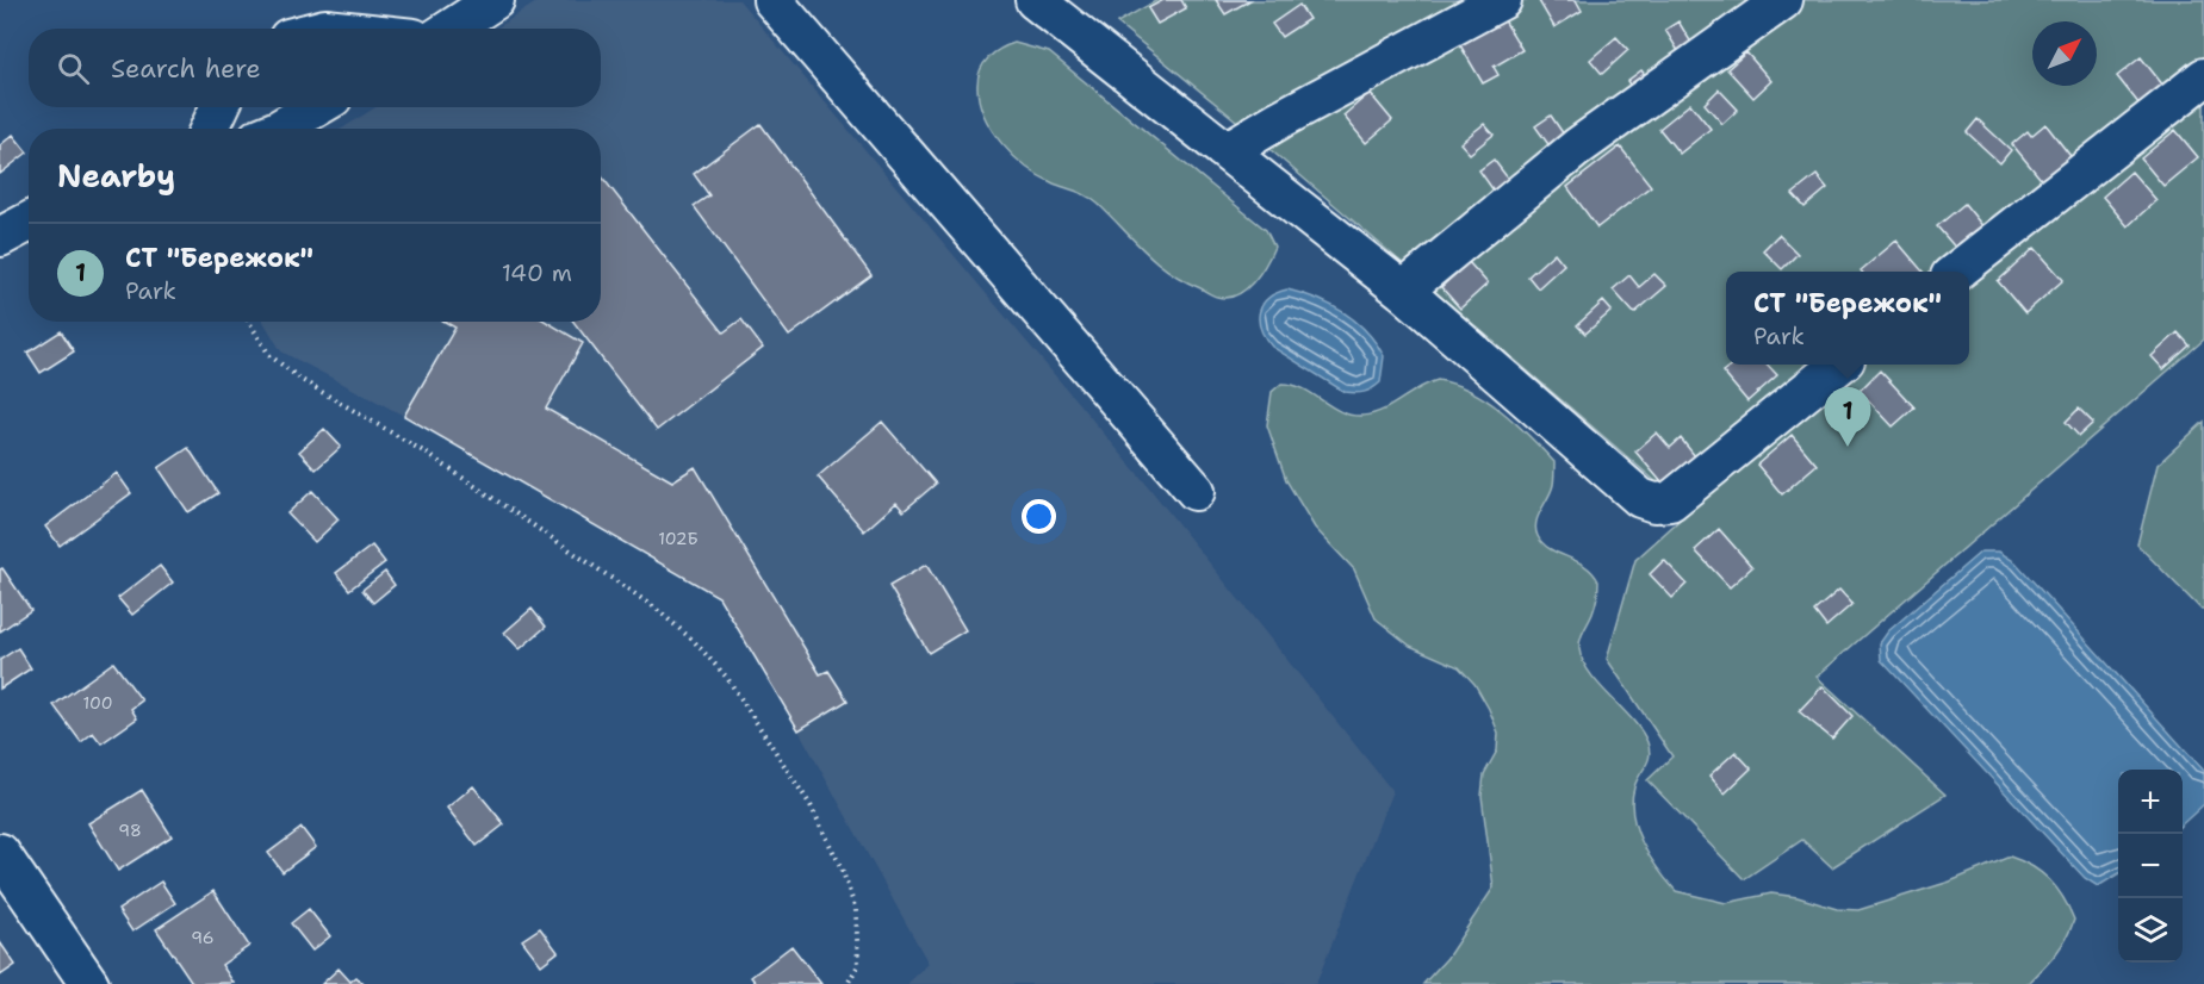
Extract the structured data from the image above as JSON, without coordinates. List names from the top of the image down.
{
  "house_numbers": [
    "102Б",
    "100",
    "98",
    "96"
  ],
  "north": "top right",
  "page": {
    "search": "Search here",
    "heading": "Nearby",
    "list": [
      {
        "mark": "1",
        "name": "СТ \"Бережок\"",
        "note": "Park",
        "value": "140 m"
      }
    ],
    "popup": ["СТ \"Бережок\"", "Park"],
    "pins": "1",
    "map_buttons": ["+", "−"]
  }
}
